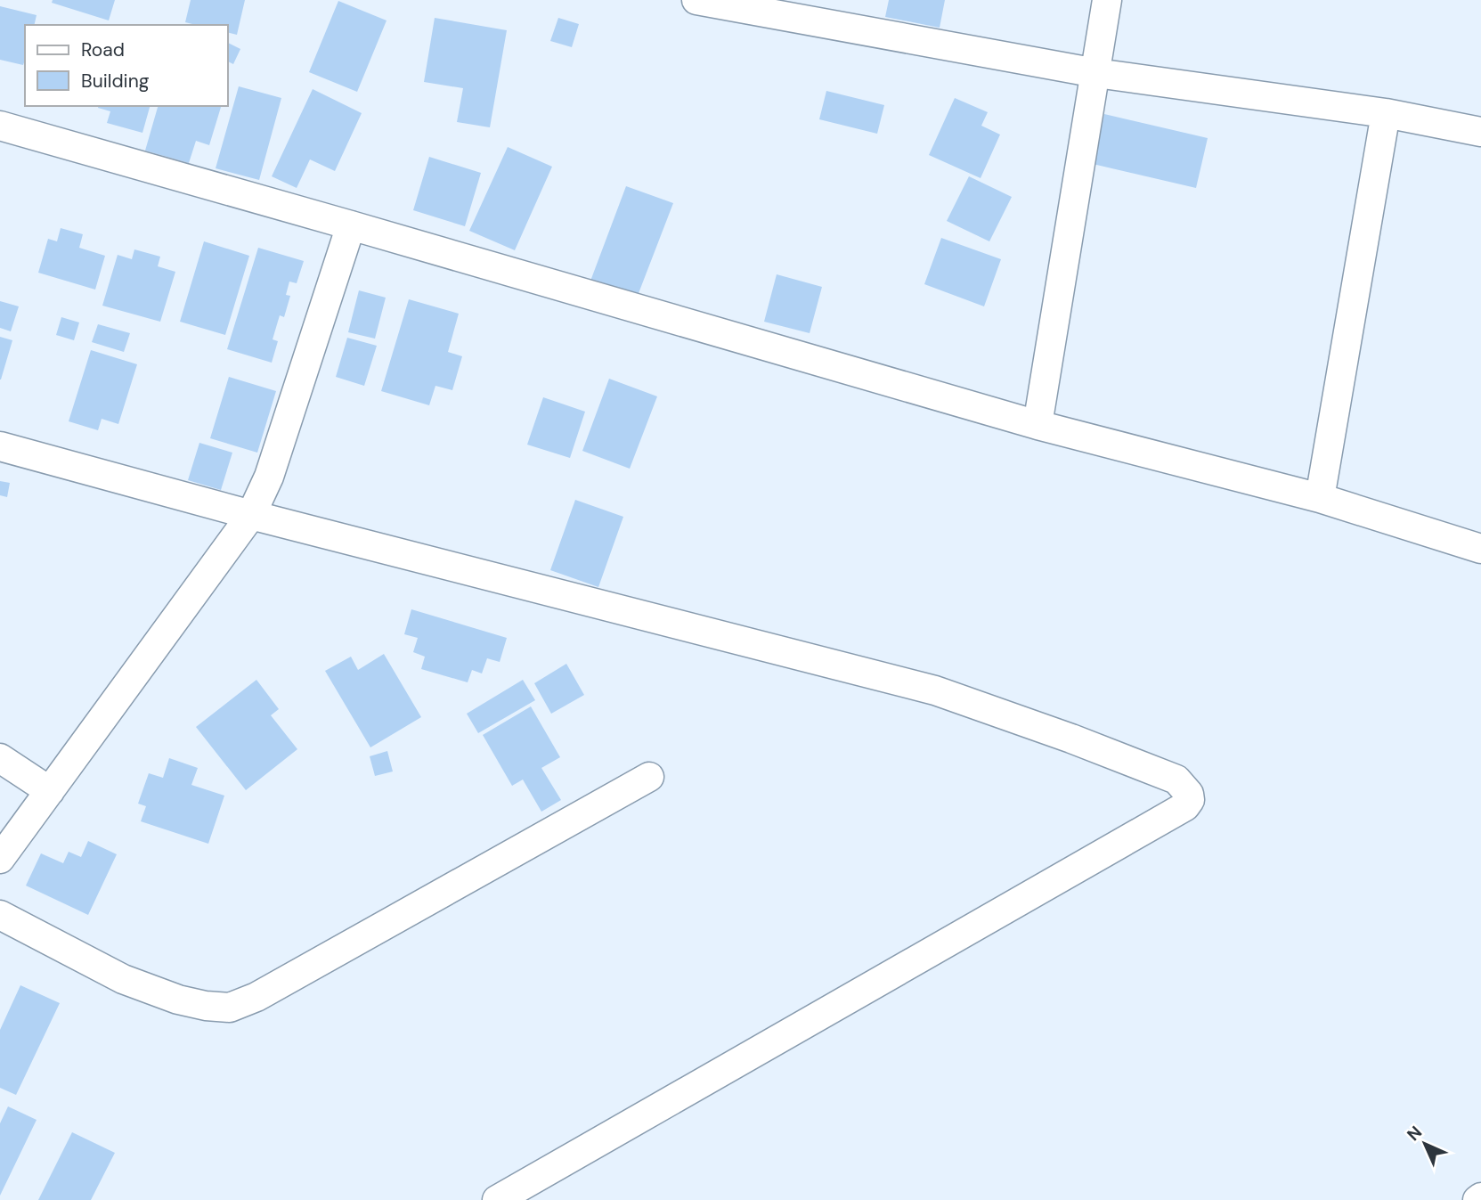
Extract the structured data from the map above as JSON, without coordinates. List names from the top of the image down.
{
  "legend": ["Road", "Building"],
  "north": "top left"
}
